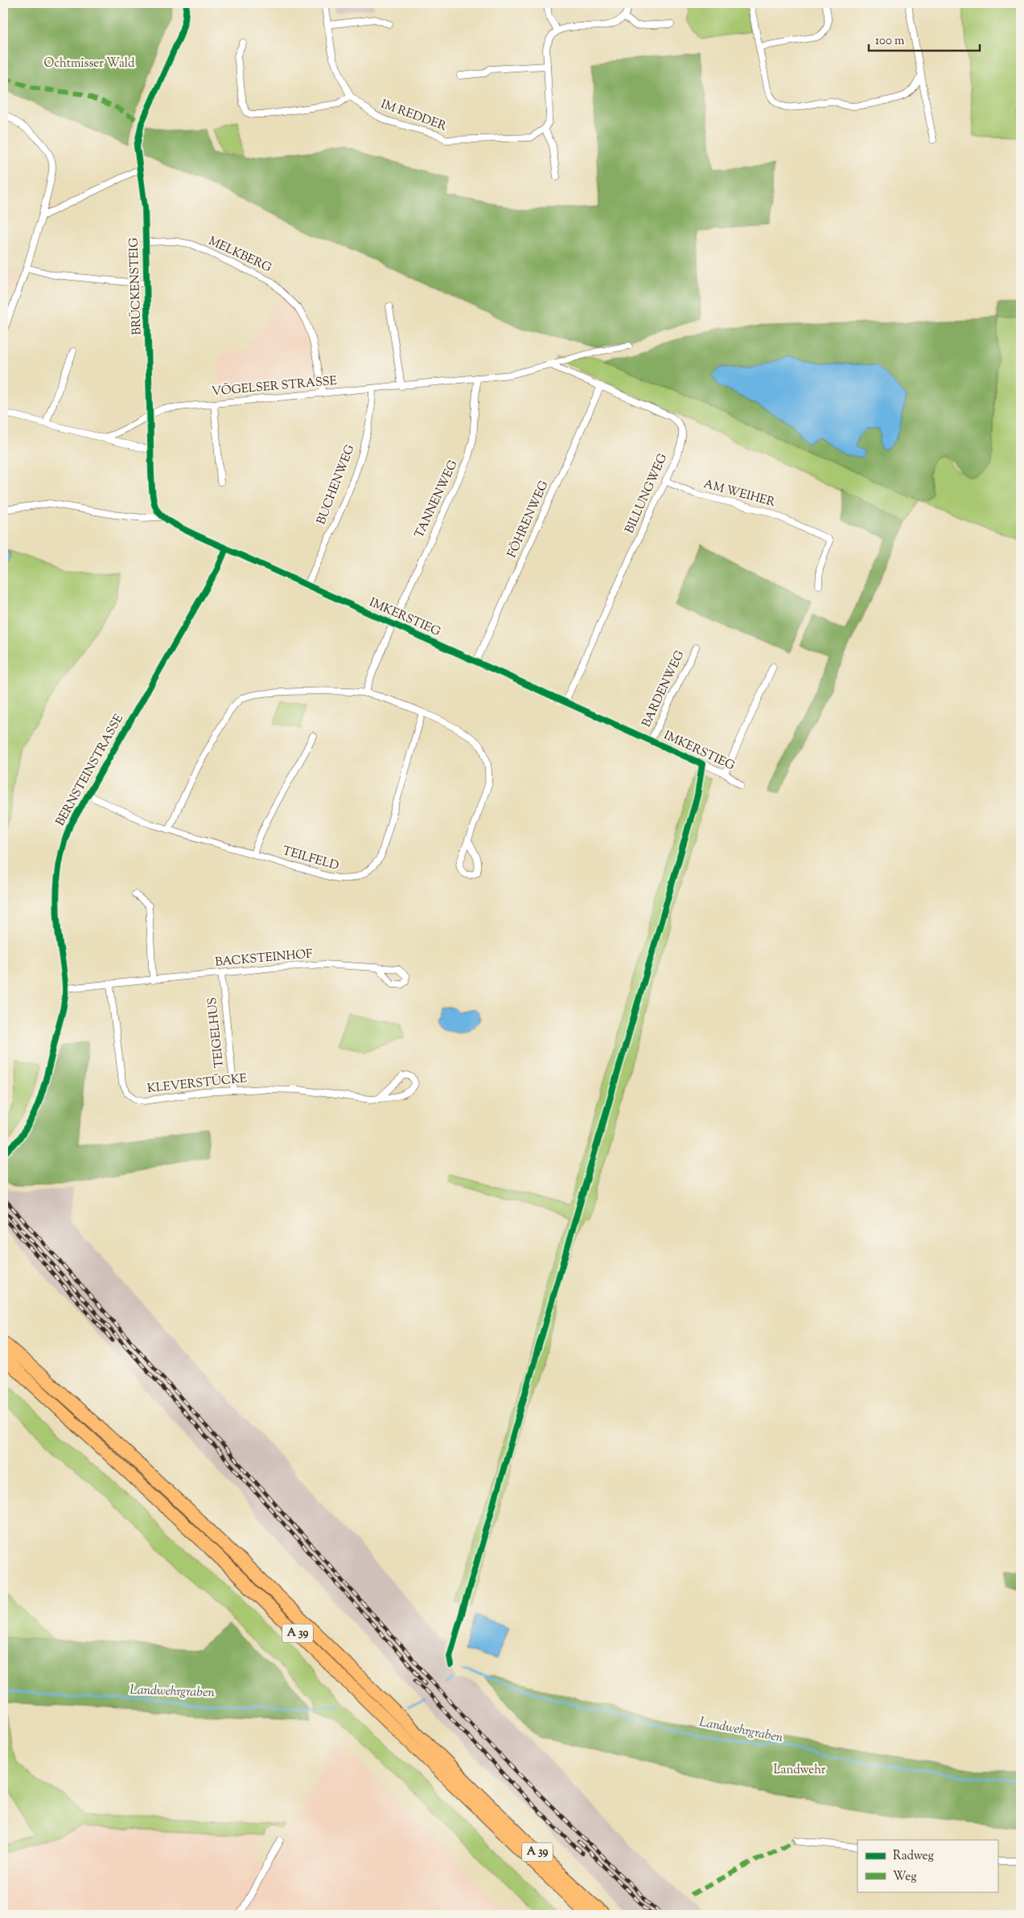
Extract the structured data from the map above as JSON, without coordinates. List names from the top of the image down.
{
  "streets": {
    "highway": ["A 39"],
    "street": [
      "IM REDDER",
      "MELKBERG",
      "BRÜCKENSTEIG",
      "VÖGELSER STRASSE",
      "BUCHENWEG",
      "BILLUNGWEG",
      "AM WEIHER",
      "TANNENWEG",
      "FÖHRENWEG",
      "IMKERSTIEG",
      "BARDENWEG",
      "BERNSTEINSTRASSE",
      "TEILFELD",
      "BACKSTEINHOF",
      "TEIGELHUS",
      "KLEVERSTÜCKE"
    ]
  },
  "crossings": [
    ["MELKBERG", "BRÜCKENSTEIG"],
    ["MELKBERG", "VÖGELSER STRASSE"],
    ["BRÜCKENSTEIG", "VÖGELSER STRASSE"],
    ["VÖGELSER STRASSE", "BUCHENWEG"],
    ["VÖGELSER STRASSE", "BILLUNGWEG"],
    ["VÖGELSER STRASSE", "TANNENWEG"],
    ["BUCHENWEG", "IMKERSTIEG"],
    ["BILLUNGWEG", "AM WEIHER"],
    ["BILLUNGWEG", "FÖHRENWEG"],
    ["BILLUNGWEG", "IMKERSTIEG"],
    ["TANNENWEG", "IMKERSTIEG"],
    ["FÖHRENWEG", "IMKERSTIEG"],
    ["IMKERSTIEG", "BARDENWEG"],
    ["IMKERSTIEG", "BERNSTEINSTRASSE"],
    ["BERNSTEINSTRASSE", "TEILFELD"],
    ["BERNSTEINSTRASSE", "BACKSTEINHOF"],
    ["BACKSTEINHOF", "TEIGELHUS"],
    ["BACKSTEINHOF", "KLEVERSTÜCKE"],
    ["TEIGELHUS", "KLEVERSTÜCKE"]
  ],
  "water": ["Landwehrgraben"],
  "parks": ["Ochtmisser Wald", "Landwehr"],
  "legend": ["Radweg", "Weg"],
  "scale_bar": "100 m"
}
